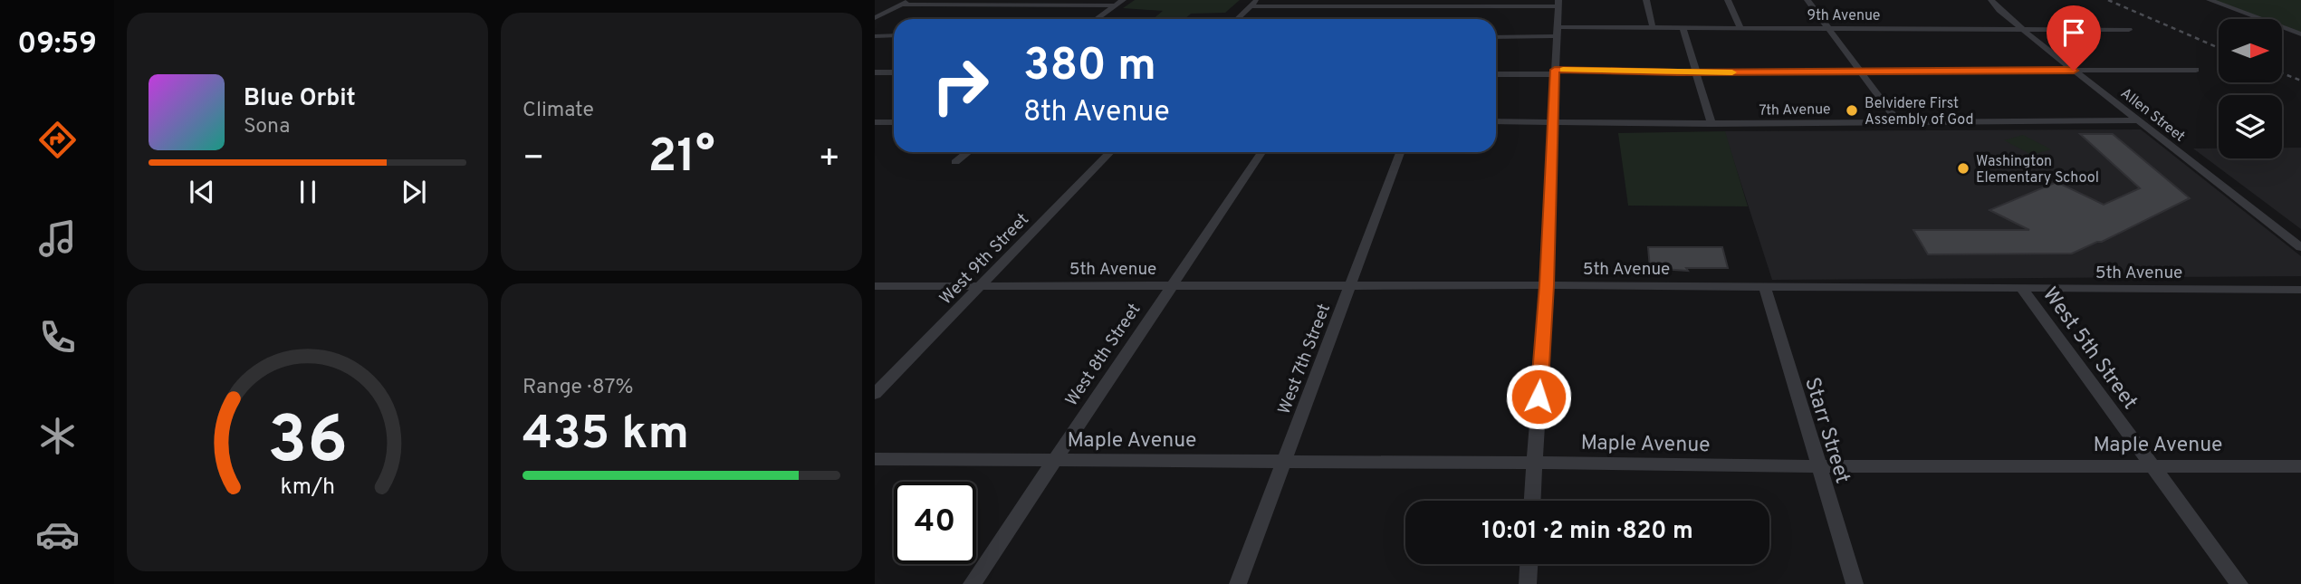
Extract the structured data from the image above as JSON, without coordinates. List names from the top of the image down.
{
  "streets": {
    "street": [
      "9th Avenue",
      "7th Avenue",
      "Allen Street",
      "West 9th Street",
      "5th Avenue",
      "West 5th Street",
      "West 8th Street",
      "West 7th Street",
      "Starr Street",
      "Maple Avenue"
    ]
  },
  "crossings": [
    ["9th Avenue", "Allen Street"],
    ["7th Avenue", "Allen Street"],
    ["West 9th Street", "5th Avenue"],
    ["5th Avenue", "West 5th Street"],
    ["5th Avenue", "West 8th Street"],
    ["5th Avenue", "West 7th Street"],
    ["5th Avenue", "Starr Street"],
    ["West 5th Street", "Maple Avenue"],
    ["West 8th Street", "Maple Avenue"],
    ["West 7th Street", "Maple Avenue"],
    ["Starr Street", "Maple Avenue"]
  ],
  "places": ["Belvidere First Assembly of God", "Washington Elementary School"],
  "north": "right",
  "page": {
    "tabs": "09:59",
    "tile": [
      "Climate",
      ["Range · 87%", "435 km"]
    ],
    "turn": ["380 m", "8th Avenue"],
    "song": ["Blue Orbit", "Sona"],
    "heat": ["−", "21°", "+"],
    "limit": "40",
    "trip": "10:01 · 2 min · 820 m",
    "gauge": ["36", "km/h"]
  }
}
